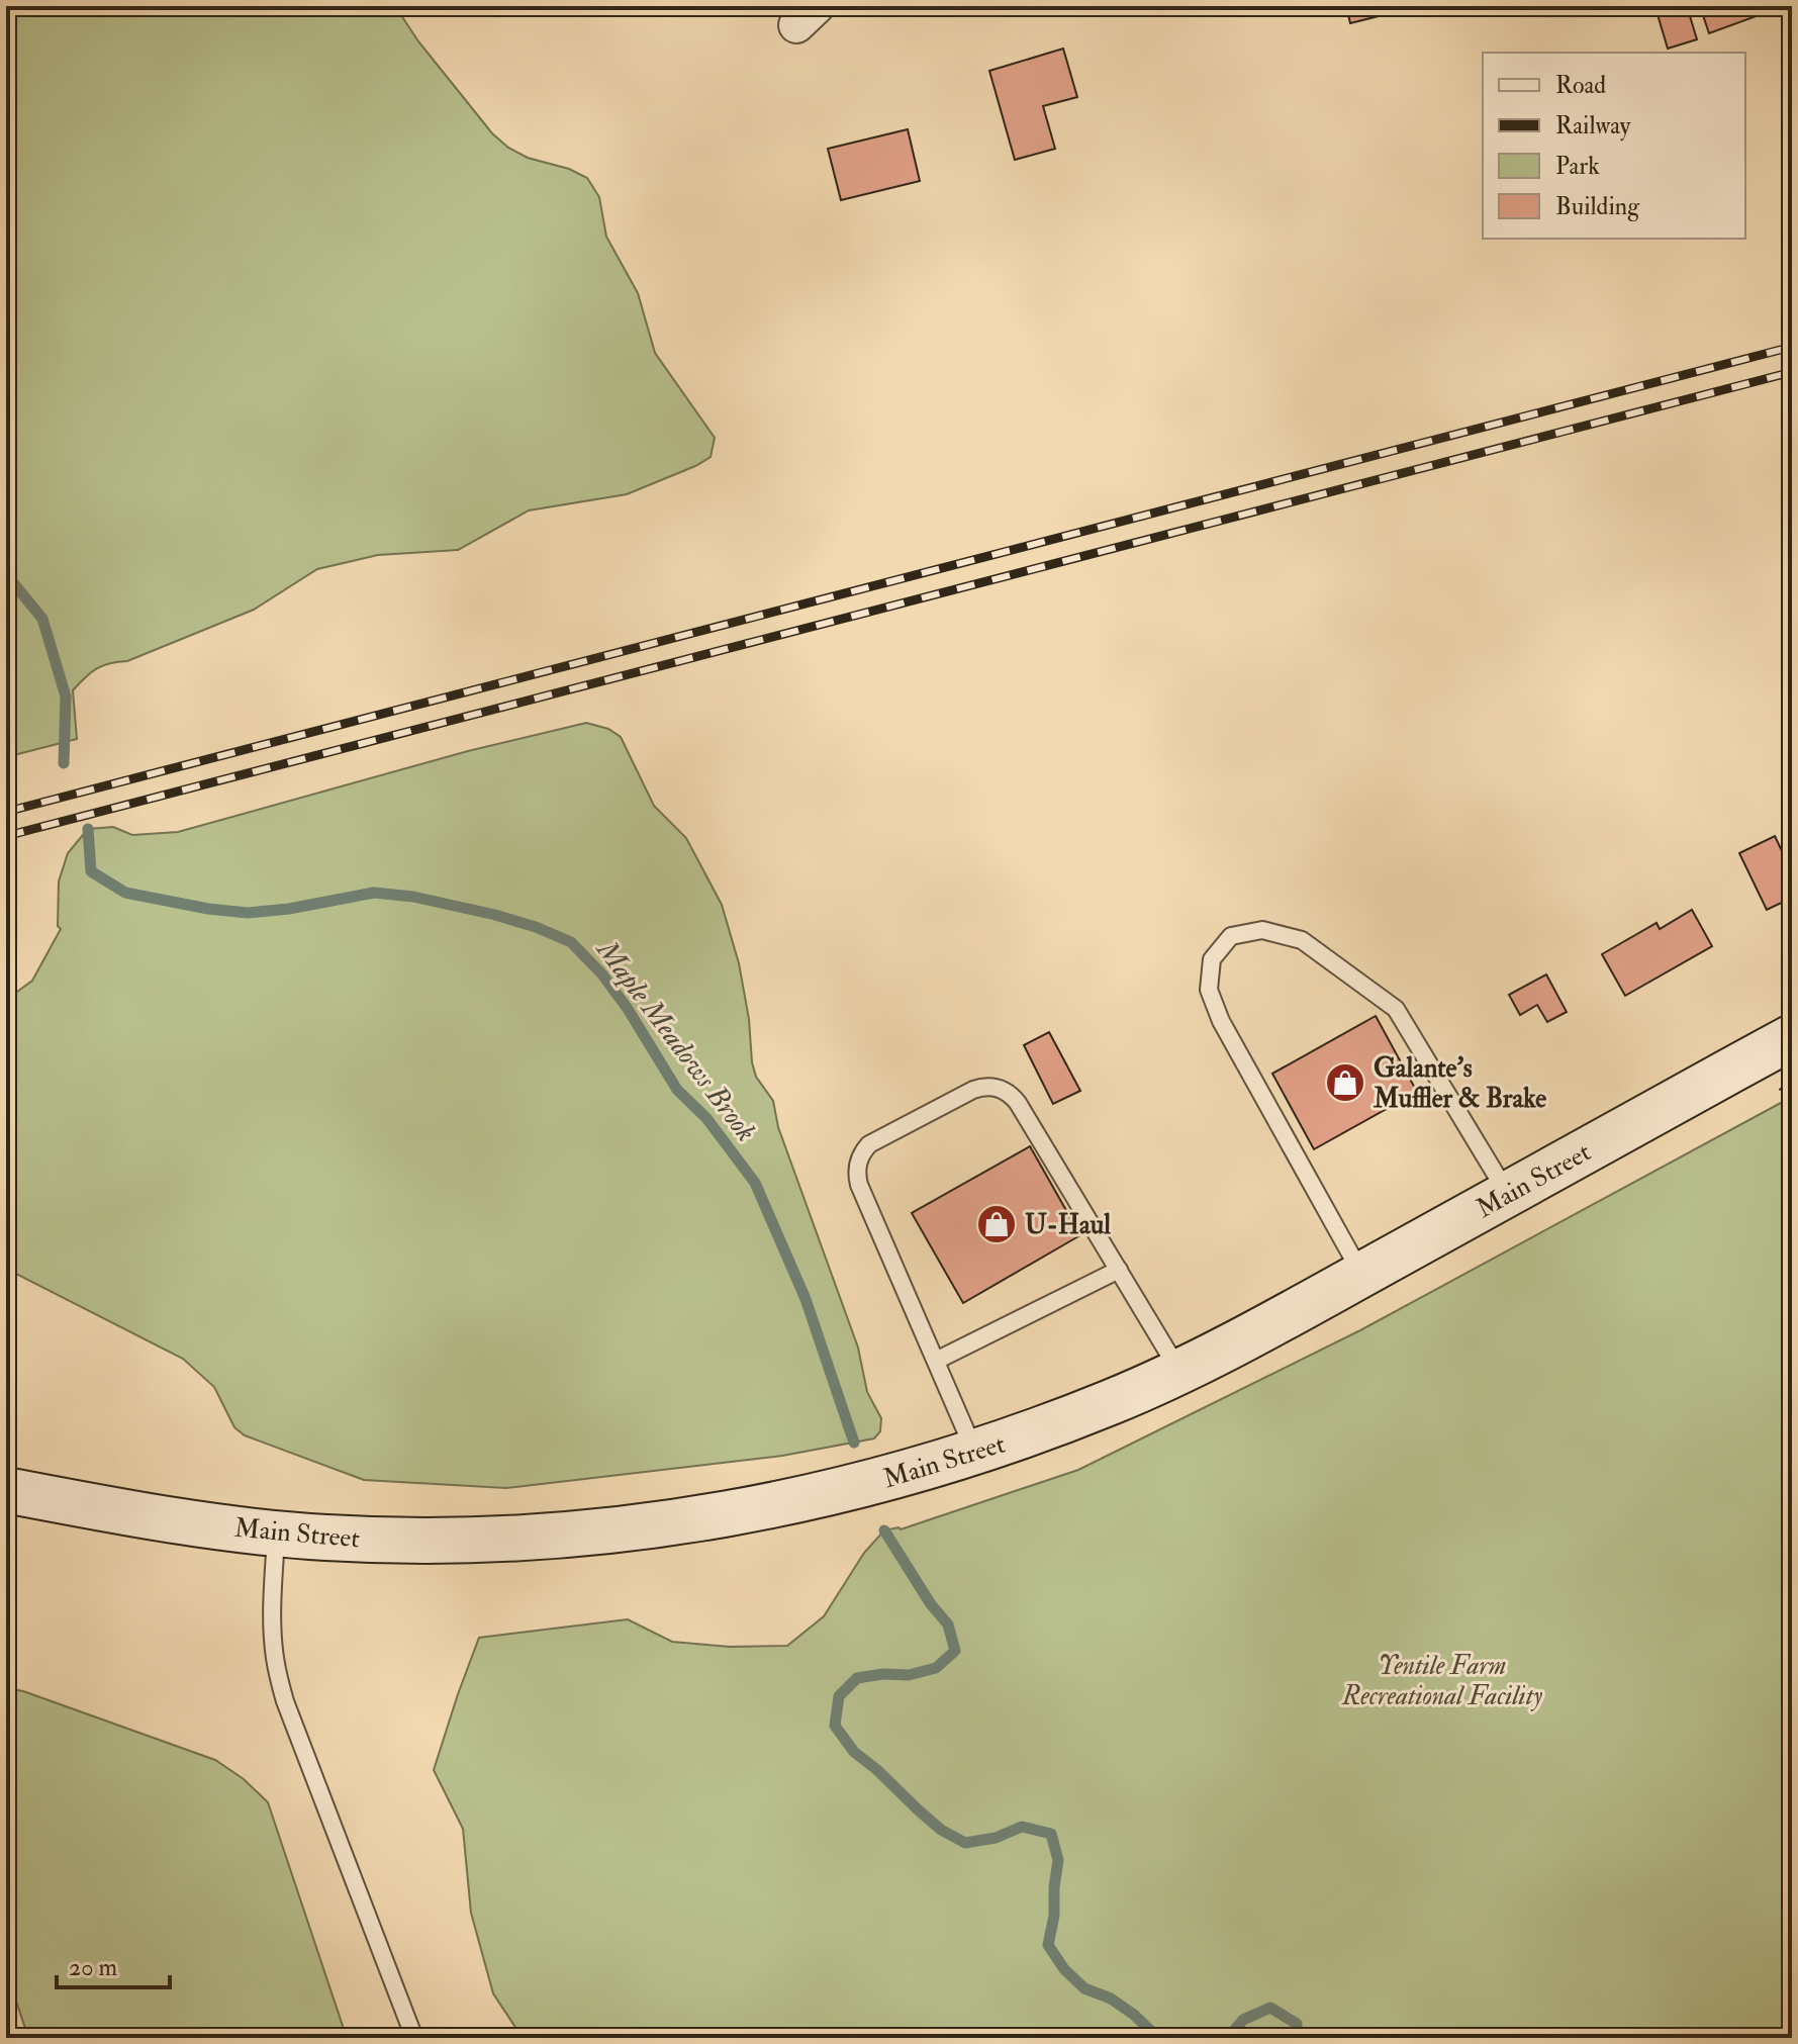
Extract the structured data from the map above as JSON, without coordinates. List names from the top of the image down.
{
  "streets": {
    "main road": ["Main Street"]
  },
  "water": ["Maple Meadows Brook"],
  "parks": ["Yentile Farm Recreational Facility"],
  "places": {
    "shop": ["Galante's Muffler & Brake", "U-Haul"]
  },
  "legend": [
    "Road",
    "Railway",
    "Park",
    "Building"
  ],
  "scale_bar": "20 m"
}
